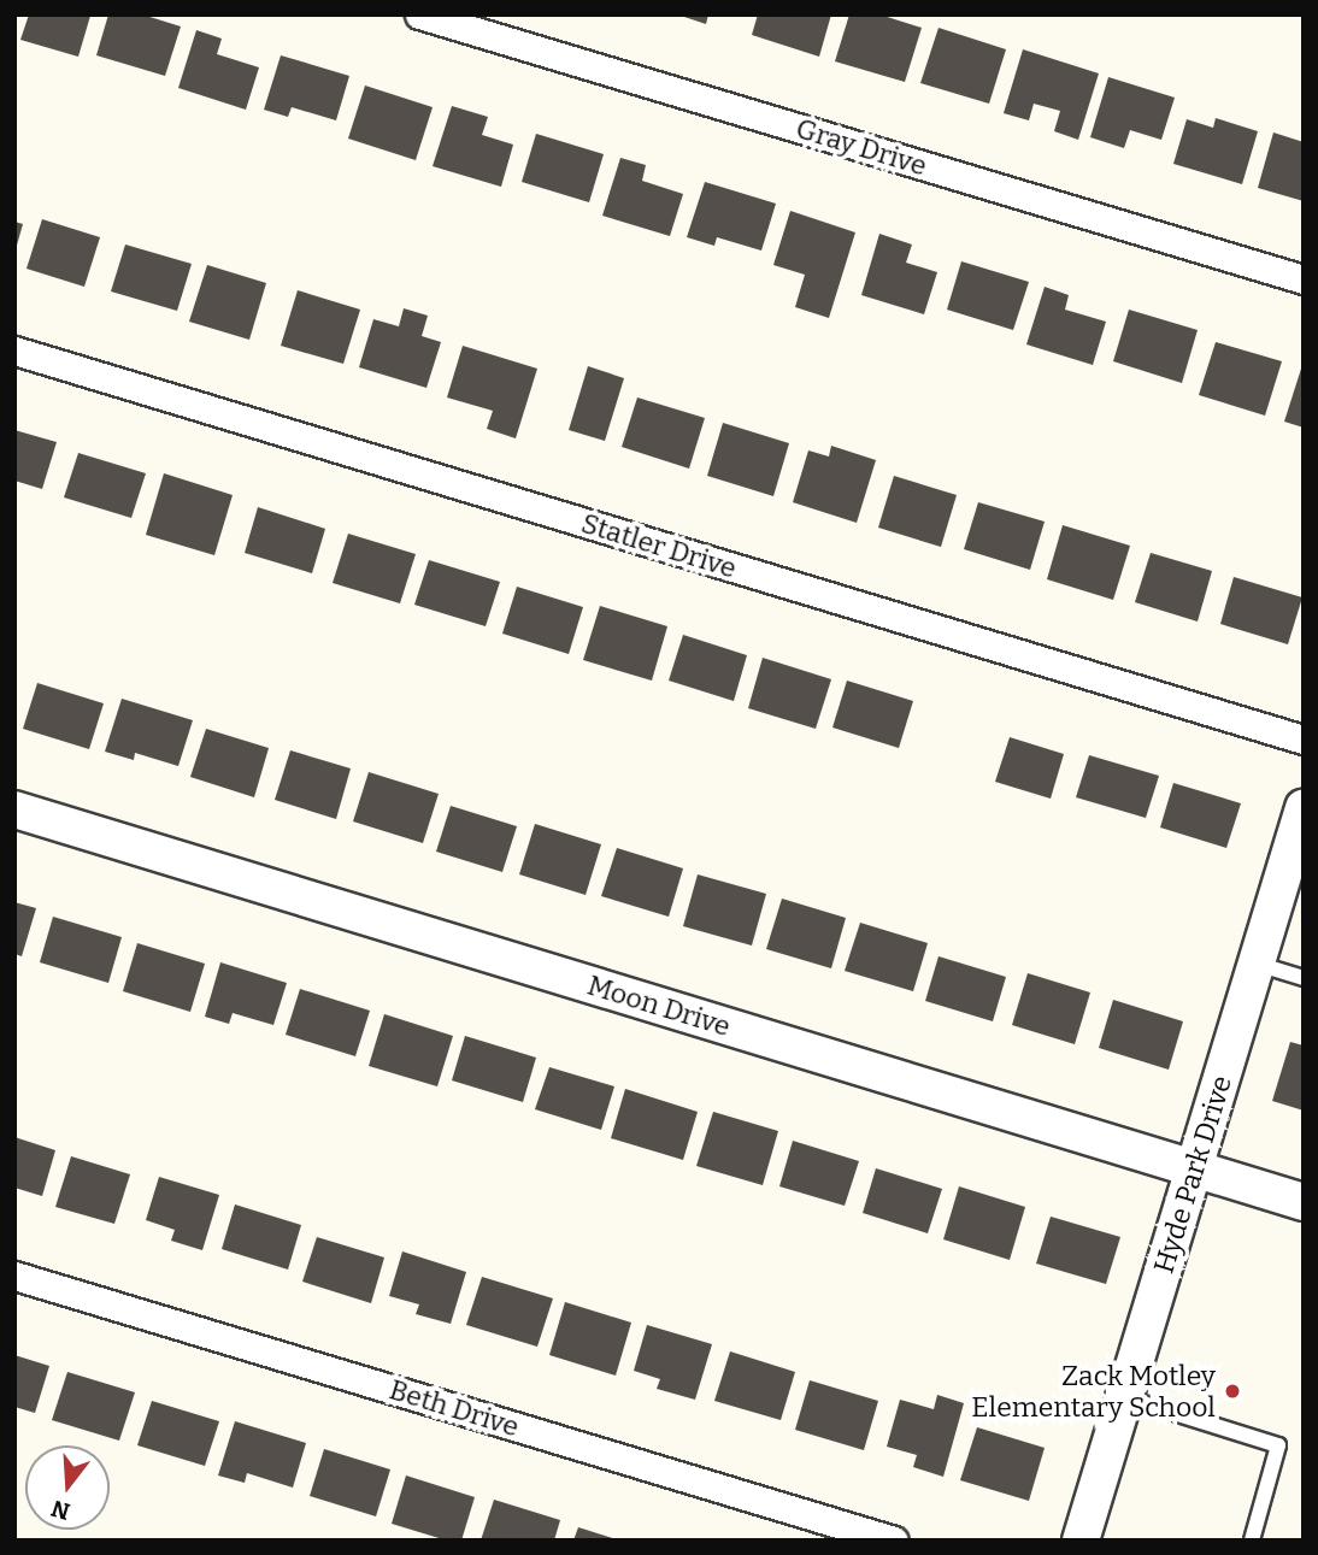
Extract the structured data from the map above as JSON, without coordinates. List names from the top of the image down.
{
  "streets": {
    "street": [
      "Gray Drive",
      "Statler Drive",
      "Moon Drive",
      "Hyde Park Drive",
      "Beth Drive"
    ]
  },
  "crossings": [
    ["Moon Drive", "Hyde Park Drive"]
  ],
  "places": ["Zack Motley Elementary School"],
  "north": "bottom"
}
